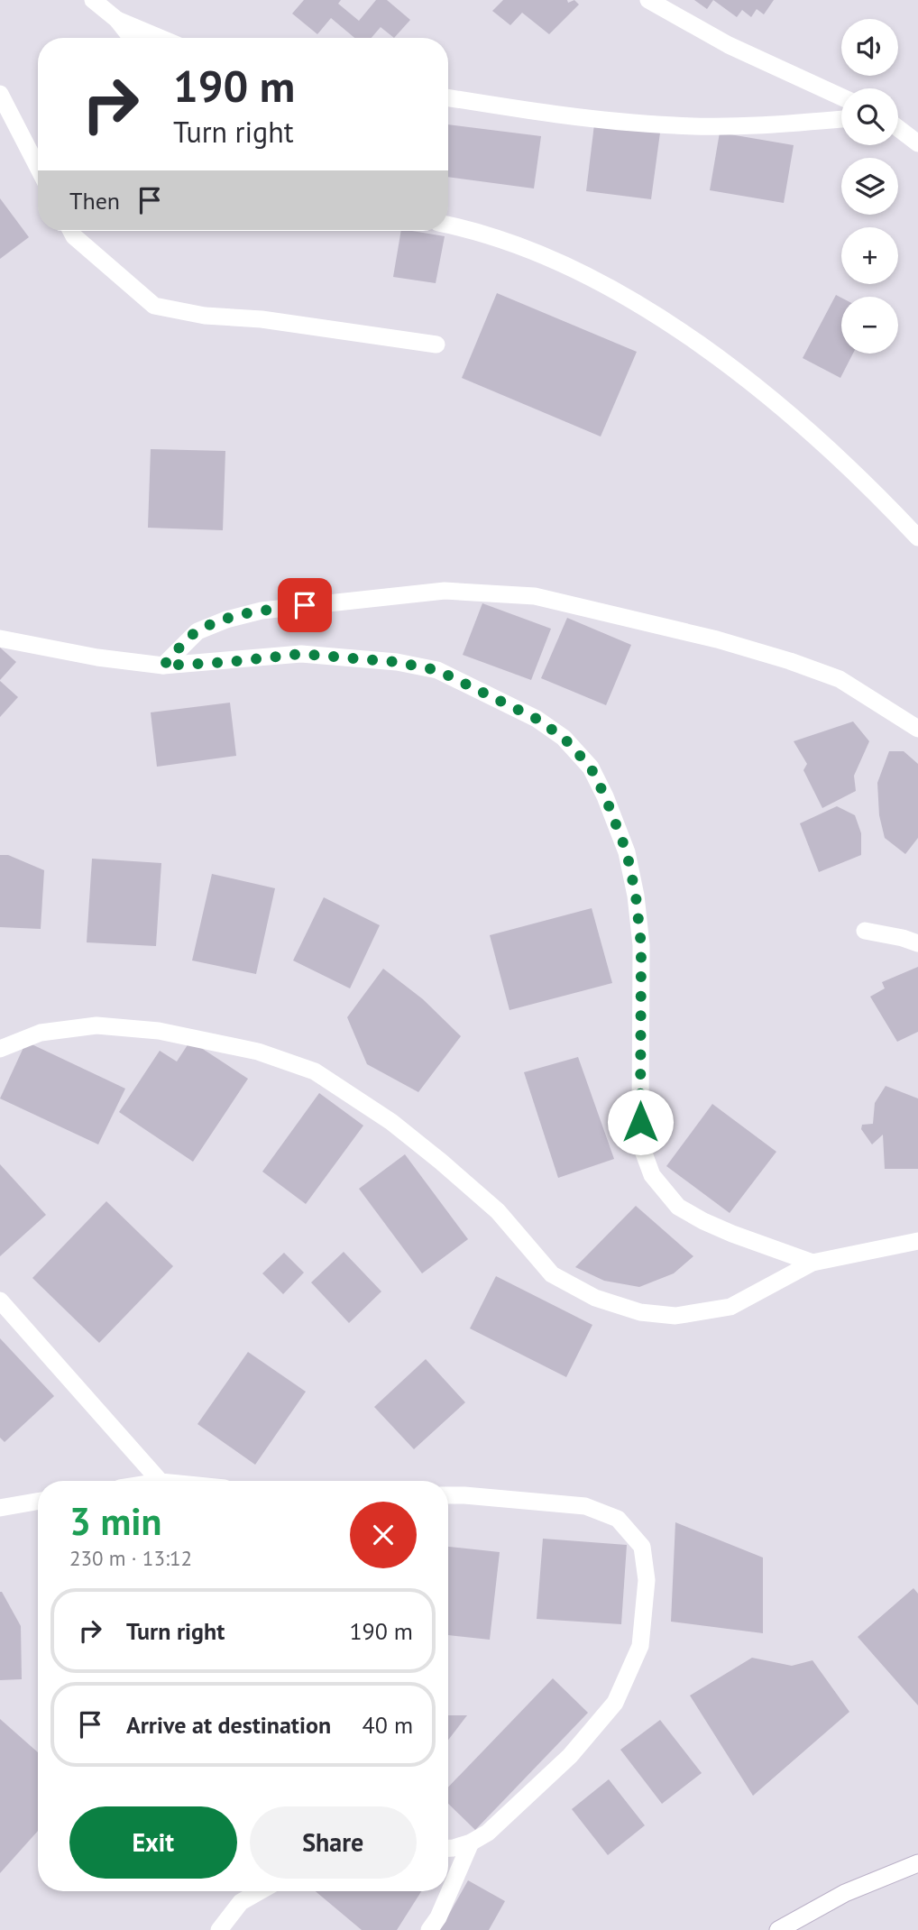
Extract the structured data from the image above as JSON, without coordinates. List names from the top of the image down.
{
  "page": {
    "map_buttons": ["+", "−"],
    "turn": ["190 m", "Turn right"],
    "then": "Then",
    "heading": ["3 min", "230 m · 13:12"],
    "list": [
      {
        "name": "Turn right",
        "value": "190 m"
      },
      {
        "name": "Arrive at destination",
        "value": "40 m"
      }
    ],
    "buttons": ["Exit", "Share"]
  }
}
